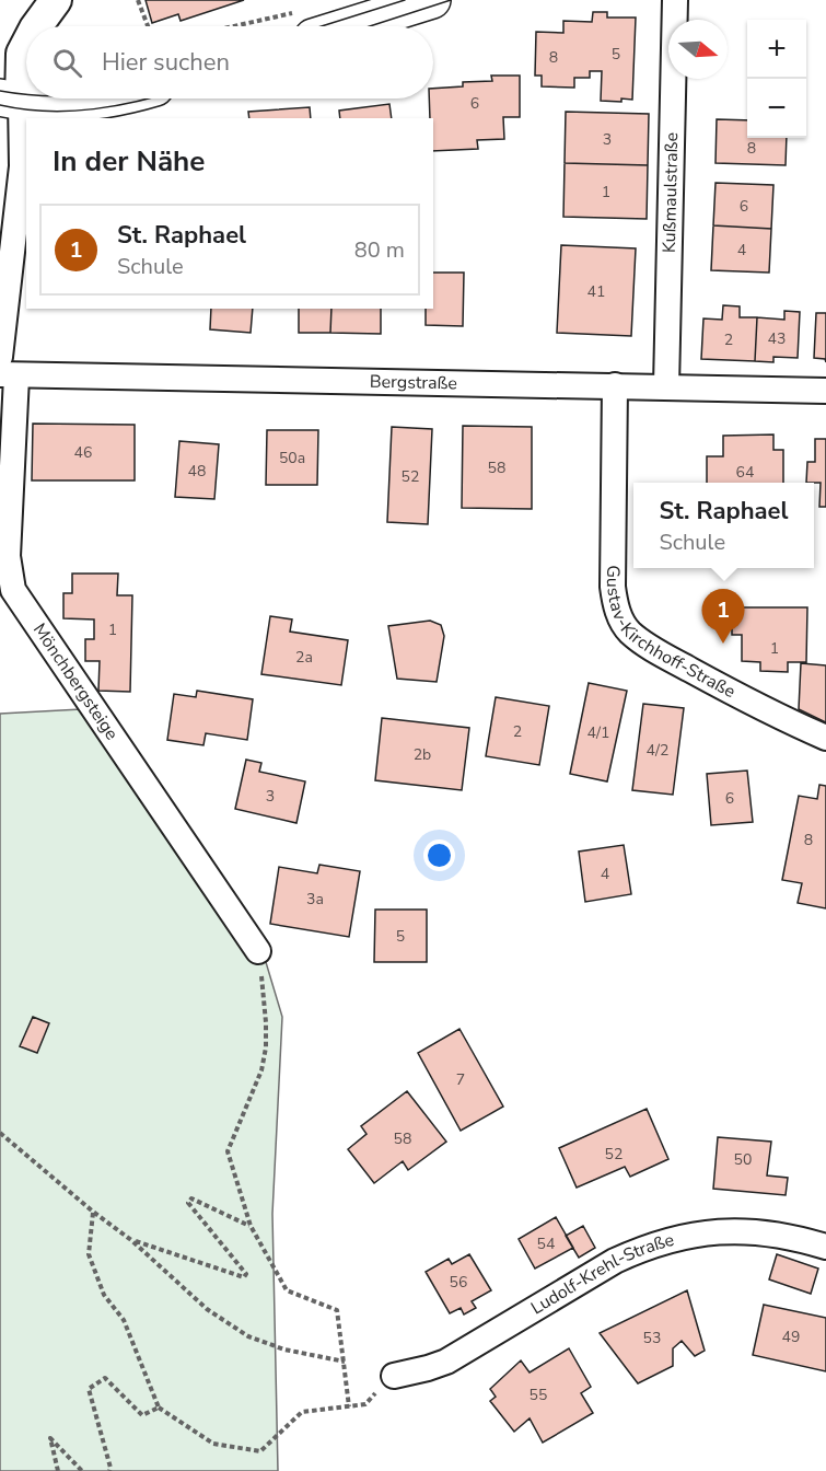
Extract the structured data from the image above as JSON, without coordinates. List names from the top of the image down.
{
  "streets": {
    "street": [
      "Kußmaulstraße",
      "Bergstraße",
      "Gustav-Kirchhoff-Straße",
      "Mönchbergsteige",
      "Ludolf-Krehl-Straße"
    ]
  },
  "crossings": [
    ["Kußmaulstraße", "Bergstraße"],
    ["Bergstraße", "Gustav-Kirchhoff-Straße"],
    ["Bergstraße", "Mönchbergsteige"]
  ],
  "house_numbers": [
    "5",
    "8",
    "6",
    "3",
    "8",
    "1",
    "6",
    "4",
    "41",
    "43",
    "2",
    "46",
    "50a",
    "58",
    "48",
    "64",
    "52",
    "1",
    "1",
    "2a",
    "2",
    "4/1",
    "4/2",
    "2b",
    "3",
    "6",
    "8",
    "4",
    "3a",
    "5",
    "7",
    "58",
    "52",
    "50",
    "54",
    "56",
    "49",
    "53",
    "55"
  ],
  "north": "right",
  "page": {
    "map_buttons": ["+", "−"],
    "search": "Hier suchen",
    "heading": "In der Nähe",
    "list": [
      {
        "mark": "1",
        "name": "St. Raphael",
        "note": "Schule",
        "value": "80 m"
      }
    ],
    "popup": ["St. Raphael", "Schule"],
    "pins": "1"
  }
}
